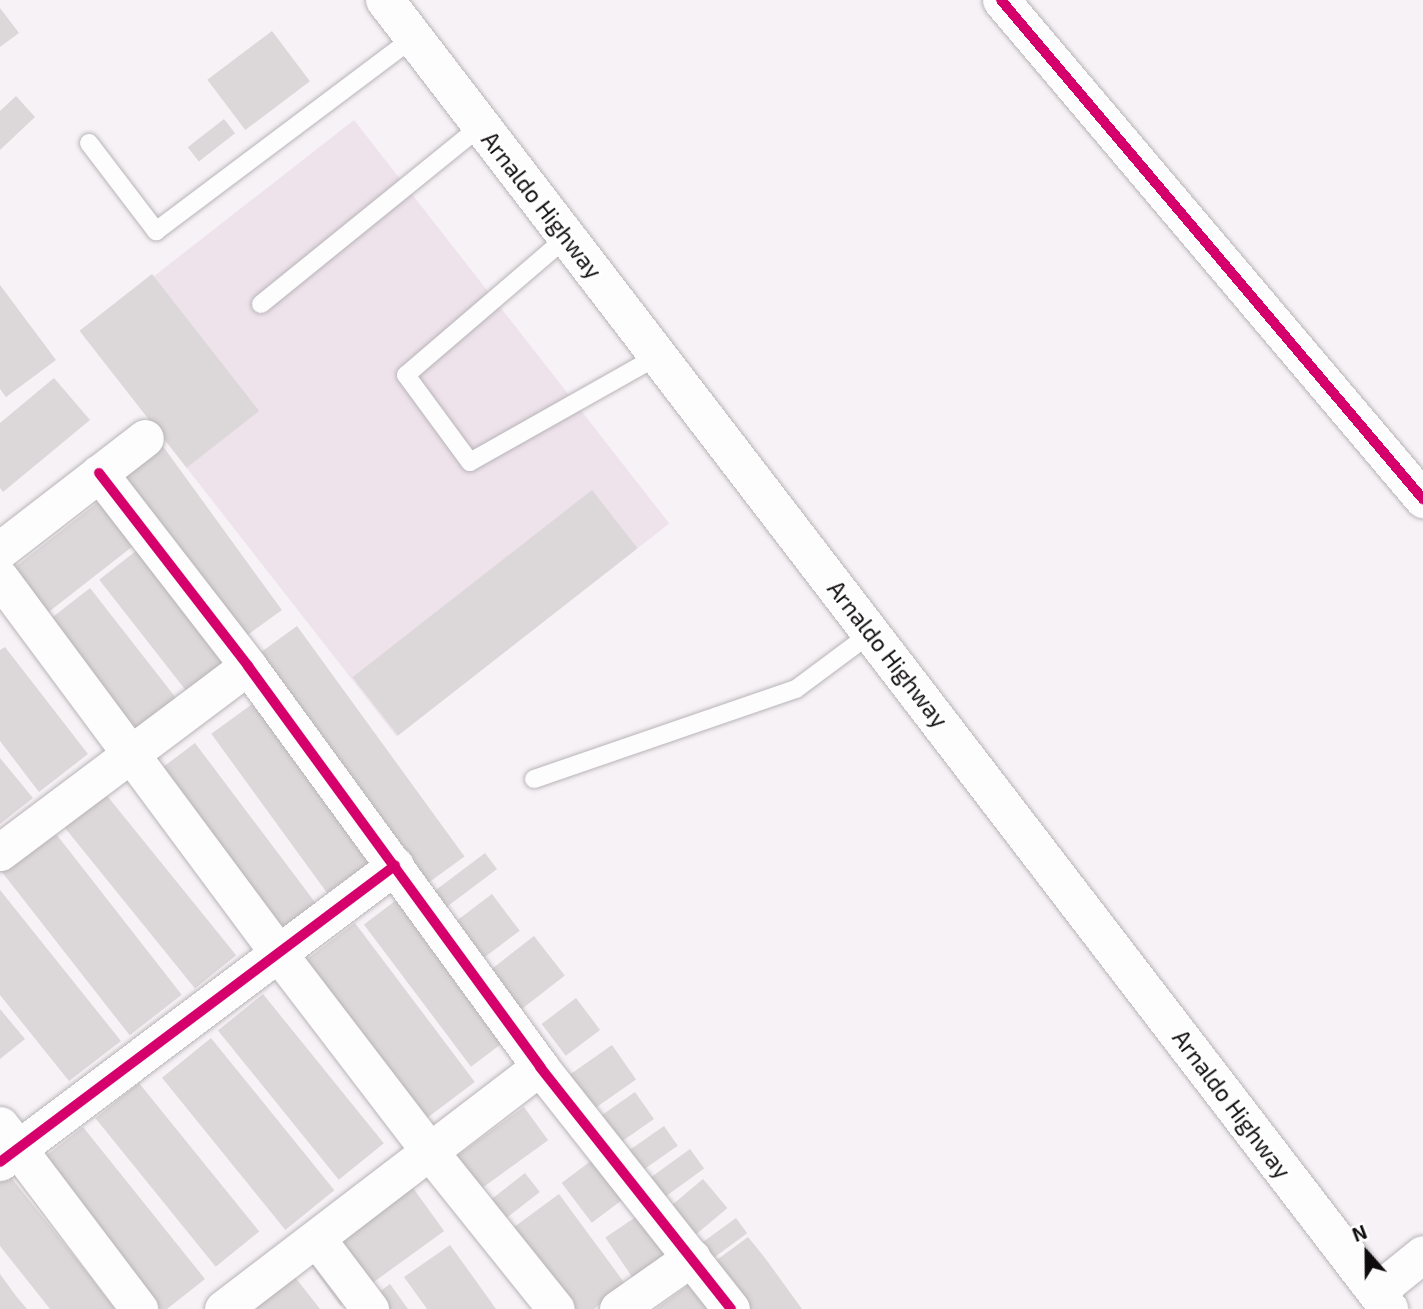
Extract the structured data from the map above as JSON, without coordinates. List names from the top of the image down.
{
  "streets": {
    "main road": ["Arnaldo Highway"]
  },
  "north": "top"
}
